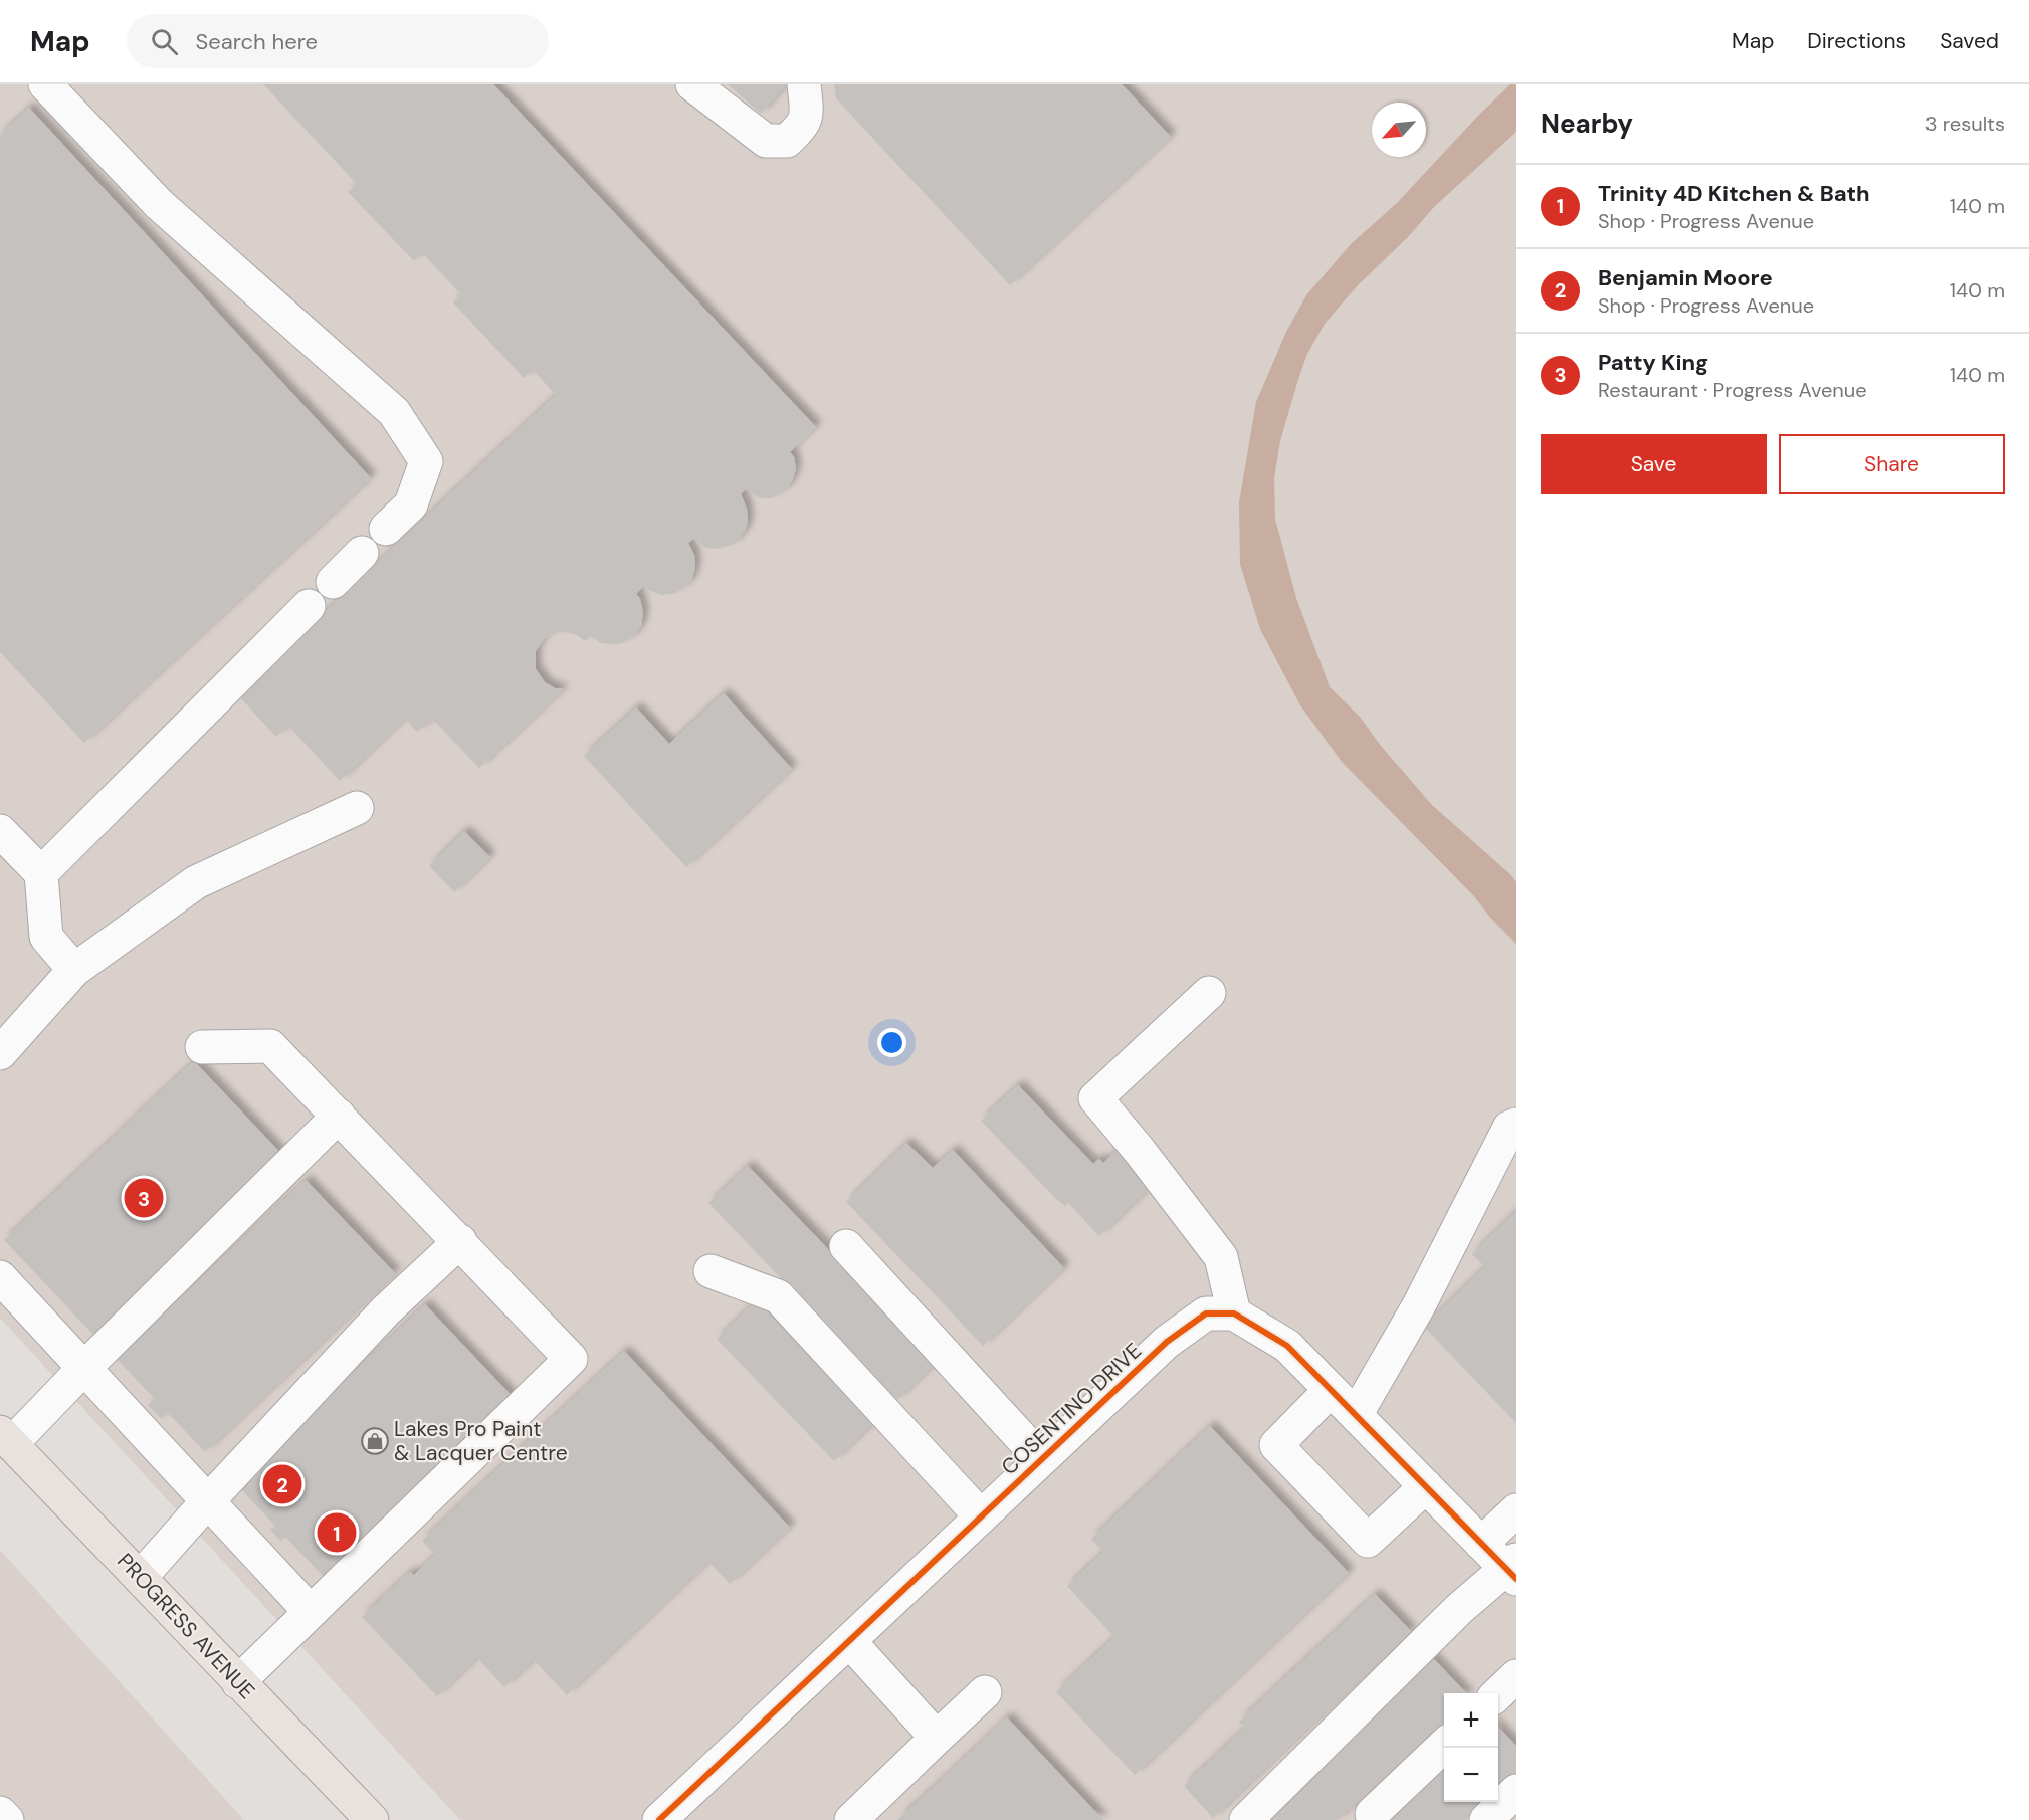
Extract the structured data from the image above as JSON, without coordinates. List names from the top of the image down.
{
  "streets": {
    "main road": ["PROGRESS AVENUE"],
    "street": ["COSENTINO DRIVE"]
  },
  "places": {
    "shop": ["Lakes Pro Paint & Lacquer Centre"]
  },
  "north": "bottom left",
  "page": {
    "header": "Map",
    "search": "Search here",
    "nav": ["Map", "Directions", "Saved"],
    "heading": ["Nearby", "3 results"],
    "list": [
      {
        "mark": "1",
        "name": "Trinity 4D Kitchen & Bath",
        "note": "Shop · Progress Avenue",
        "value": "140 m"
      },
      {
        "mark": "2",
        "name": "Benjamin Moore",
        "note": "Shop · Progress Avenue",
        "value": "140 m"
      },
      {
        "mark": "3",
        "name": "Patty King",
        "note": "Restaurant · Progress Avenue",
        "value": "140 m"
      }
    ],
    "buttons": ["Save", "Share"],
    "pins": ["3", "2", "1"],
    "map_buttons": ["+", "−"]
  }
}
